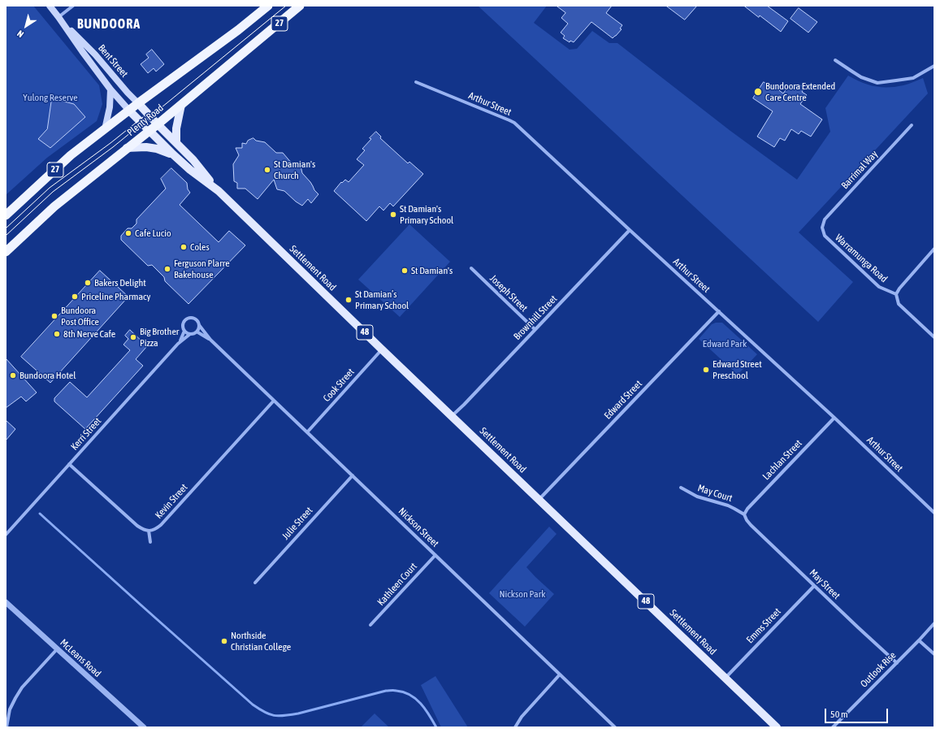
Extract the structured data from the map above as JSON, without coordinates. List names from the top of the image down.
{
  "streets": {
    "highway": ["27", "Plenty Road"],
    "main road": ["Bent Street", "Settlement Road", "48"],
    "street": [
      "Arthur Street",
      "Barrimal Way",
      "Warramunga Road",
      "Joseph Street",
      "Brownhill Street",
      "Cook Street",
      "Edward Street",
      "Kerri Street",
      "Lachlan Street",
      "May Court",
      "Kevin Street",
      "Julie Street",
      "Nickson Street",
      "Kathleen Court",
      "May Street",
      "Emms Street",
      "McLeans Road",
      "Outlook Rise"
    ]
  },
  "crossings": [
    ["Bent Street", "Plenty Road"],
    ["Bent Street", "Settlement Road"],
    ["Arthur Street", "Brownhill Street"],
    ["Arthur Street", "Edward Street"],
    ["Arthur Street", "Lachlan Street"],
    ["Plenty Road", "Settlement Road"],
    ["Barrimal Way", "Warramunga Road"],
    ["Settlement Road", "Brownhill Street"],
    ["Settlement Road", "Cook Street"],
    ["Settlement Road", "Edward Street"],
    ["Settlement Road", "Emms Street"],
    ["Joseph Street", "Brownhill Street"],
    ["Cook Street", "Nickson Street"],
    ["Kerri Street", "Nickson Street"],
    ["Lachlan Street", "May Court"],
    ["Lachlan Street", "May Street"],
    ["May Court", "May Street"],
    ["Kevin Street", "Nickson Street"],
    ["Julie Street", "Nickson Street"],
    ["Nickson Street", "Kathleen Court"],
    ["May Street", "Emms Street"],
    ["May Street", "Outlook Rise"]
  ],
  "districts": ["BUNDOORA"],
  "parks": ["Yulong Reserve", "Edward Park", "Nickson Park"],
  "places": [
    "Bundoora Extended Care Centre",
    "St Damian's Church",
    "St Damian's Primary School",
    "Cafe Lucio",
    "Coles",
    "Ferguson Plarre Bakehouse",
    "St Damian's",
    "Bakers Delight",
    "Priceline Pharmacy",
    "St Damian’s Primary School",
    "Bundoora Post Office",
    "8th Nerve Cafe",
    "Big Brother Pizza",
    "Edward Street Preschool",
    "Bundoora Hotel",
    "Northside Christian College"
  ],
  "scale_bar": "50 m",
  "north": "bottom left"
}
